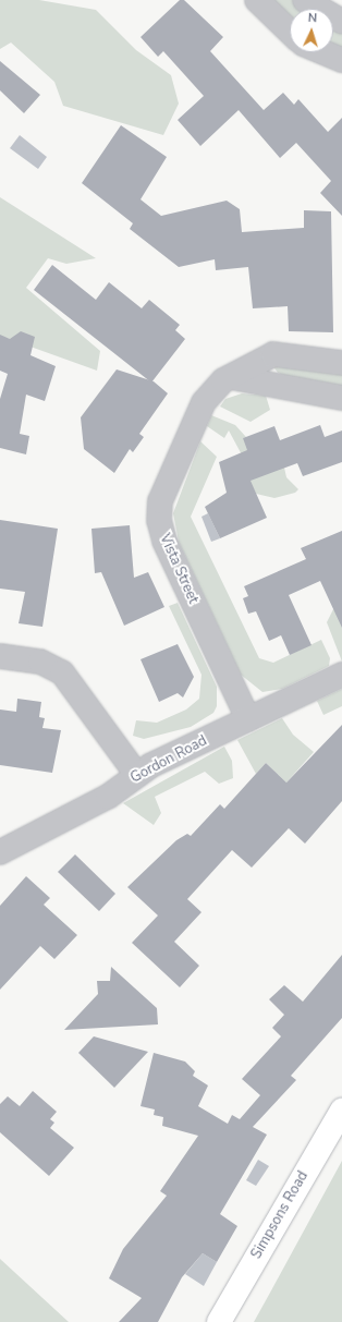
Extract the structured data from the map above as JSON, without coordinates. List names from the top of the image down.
{
  "streets": {
    "main road": ["Simpsons Road"],
    "street": ["Vista Street", "Gordon Road"]
  },
  "crossings": [
    ["Vista Street", "Gordon Road"]
  ],
  "north": "top"
}
